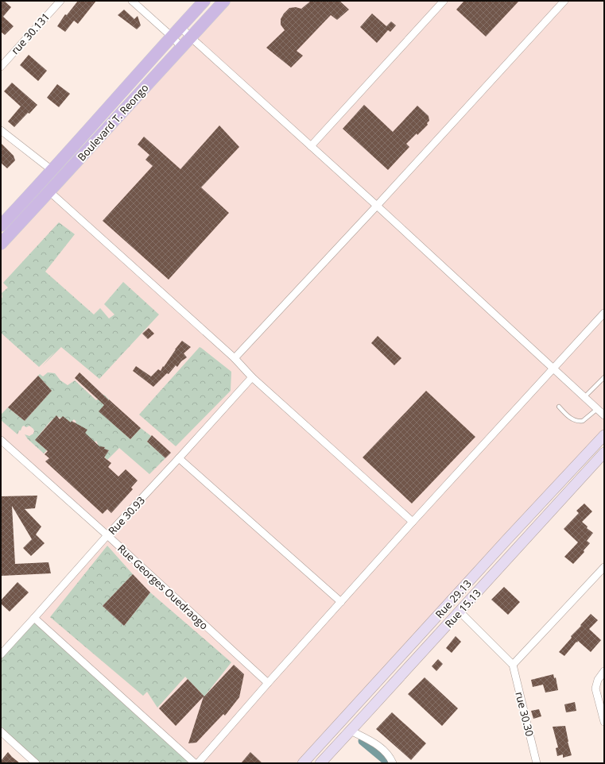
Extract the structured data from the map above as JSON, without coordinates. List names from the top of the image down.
{
  "streets": {
    "main road": ["Boulevard T. Reongo", "Rue 29.13", "Rue 15.13"],
    "street": [
      "rue 30.131",
      "Rue 30.93",
      "Rue Georges Ouedraogo",
      "rue 30.30"
    ]
  },
  "crossings": [
    ["Rue 30.93", "Rue Georges Ouedraogo"]
  ]
}
